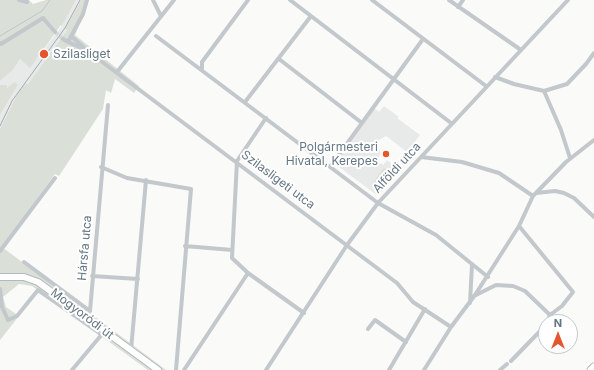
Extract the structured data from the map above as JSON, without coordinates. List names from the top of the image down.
{
  "streets": {
    "street": [
      "Alföldi utca",
      "Szilasligeti utca",
      "Hársfa utca",
      "Mogyoródi út"
    ]
  },
  "crossings": [
    ["Alföldi utca", "Szilasligeti utca"]
  ],
  "places": ["Szilasliget", "Polgármesteri Hivatal, Kerepes"],
  "north": "top"
}
